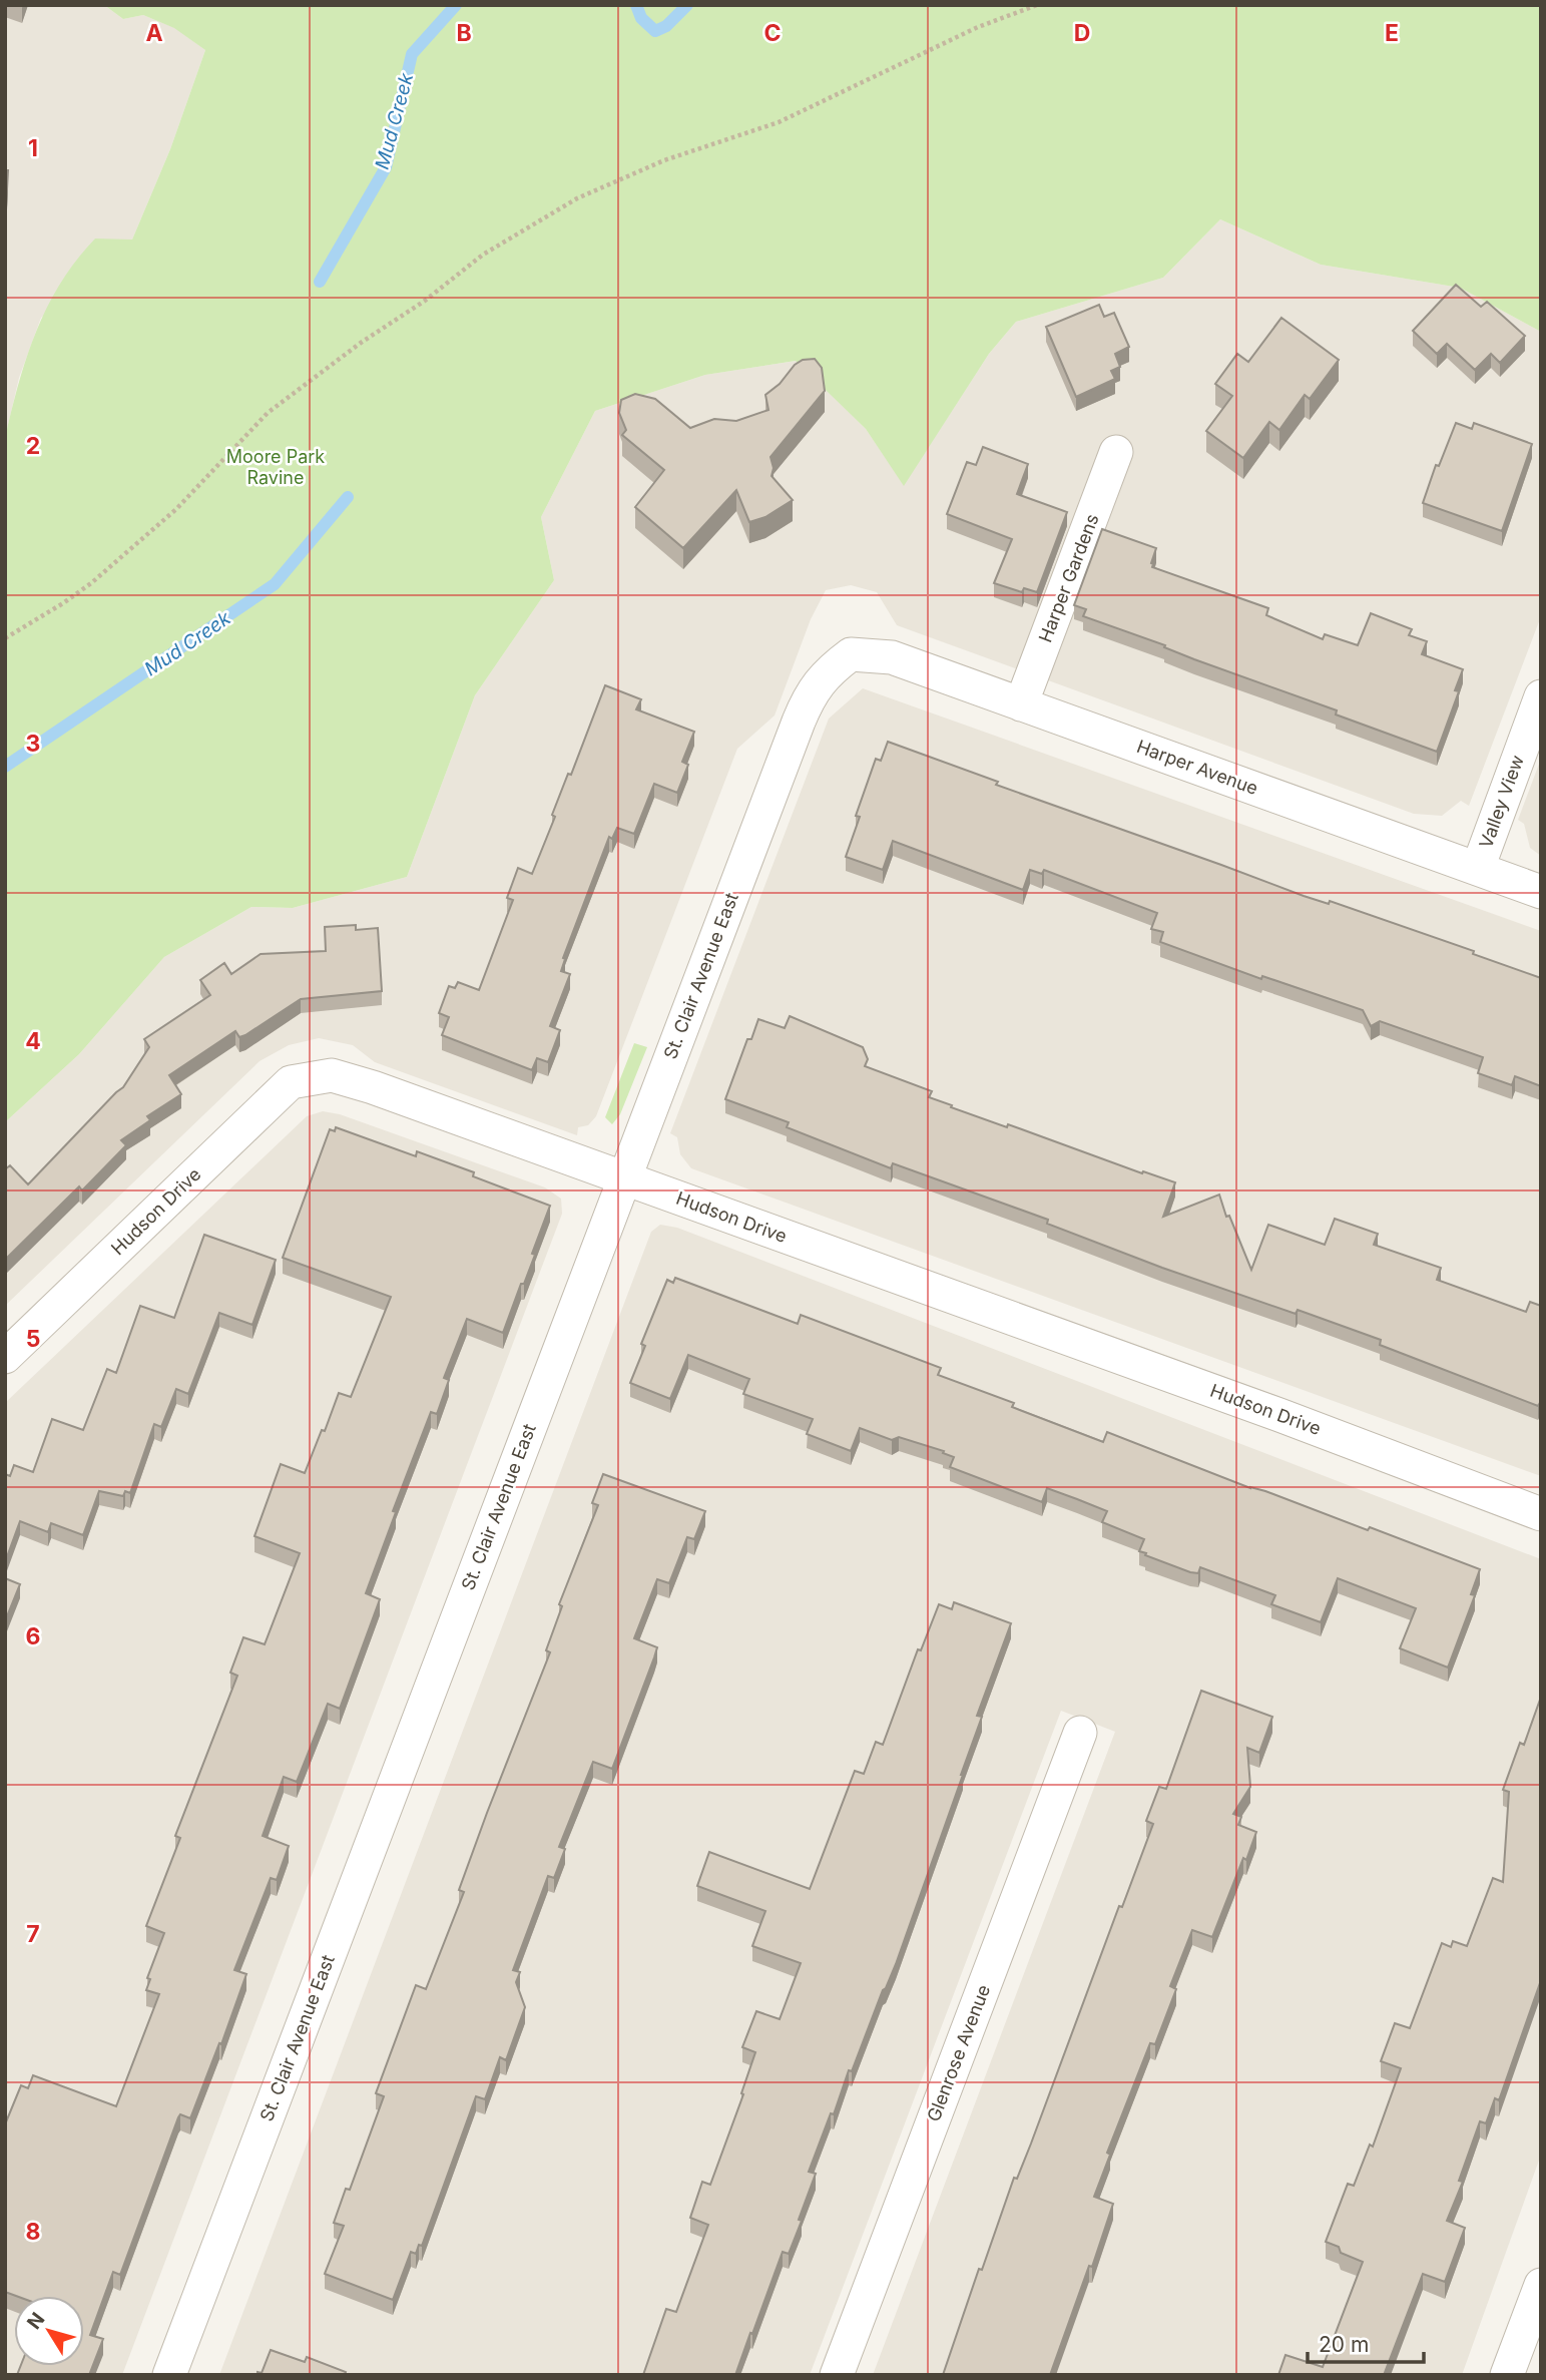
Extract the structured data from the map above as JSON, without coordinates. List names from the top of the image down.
{
  "streets": {
    "street": [
      "Harper Gardens",
      "Harper Avenue",
      "Valley View",
      "St. Clair Avenue East",
      "Hudson Drive",
      "Glenrose Avenue"
    ]
  },
  "crossings": [
    ["Harper Gardens", "Harper Avenue"],
    ["Harper Avenue", "Valley View"],
    ["Harper Avenue", "St. Clair Avenue East"],
    ["St. Clair Avenue East", "Hudson Drive"]
  ],
  "water": ["Mud Creek"],
  "parks": ["Moore Park Ravine"],
  "scale_bar": "20 m",
  "north": "top left",
  "grid": {
    "columns": [
      "A",
      "B",
      "C",
      "D",
      "E"
    ],
    "rows": [
      "1",
      "2",
      "3",
      "4",
      "5",
      "6",
      "7",
      "8"
    ]
  }
}
